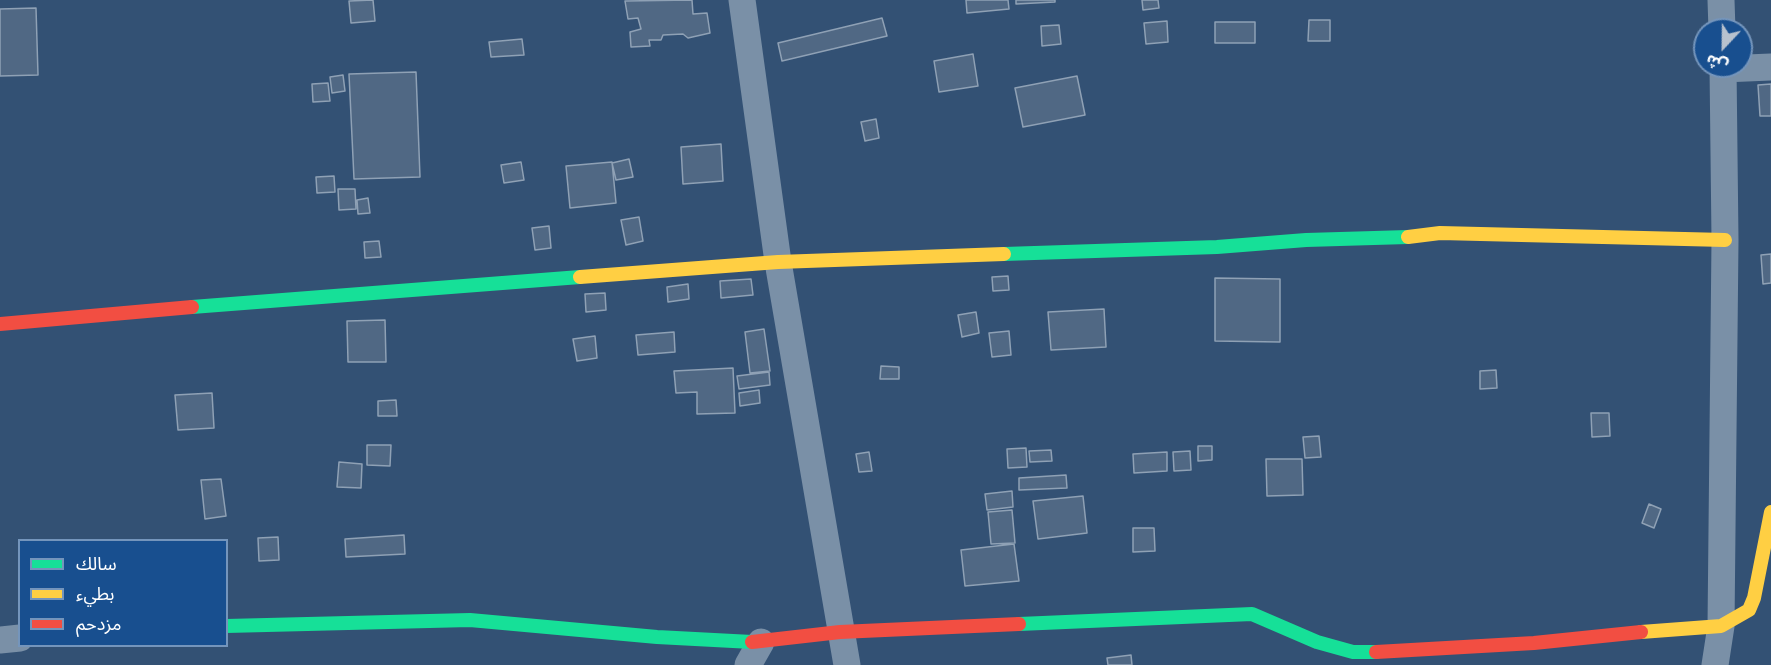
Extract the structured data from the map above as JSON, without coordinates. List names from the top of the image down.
{
  "legend": ["سالك", "بطيء", "مزدحم"],
  "north": "bottom"
}
